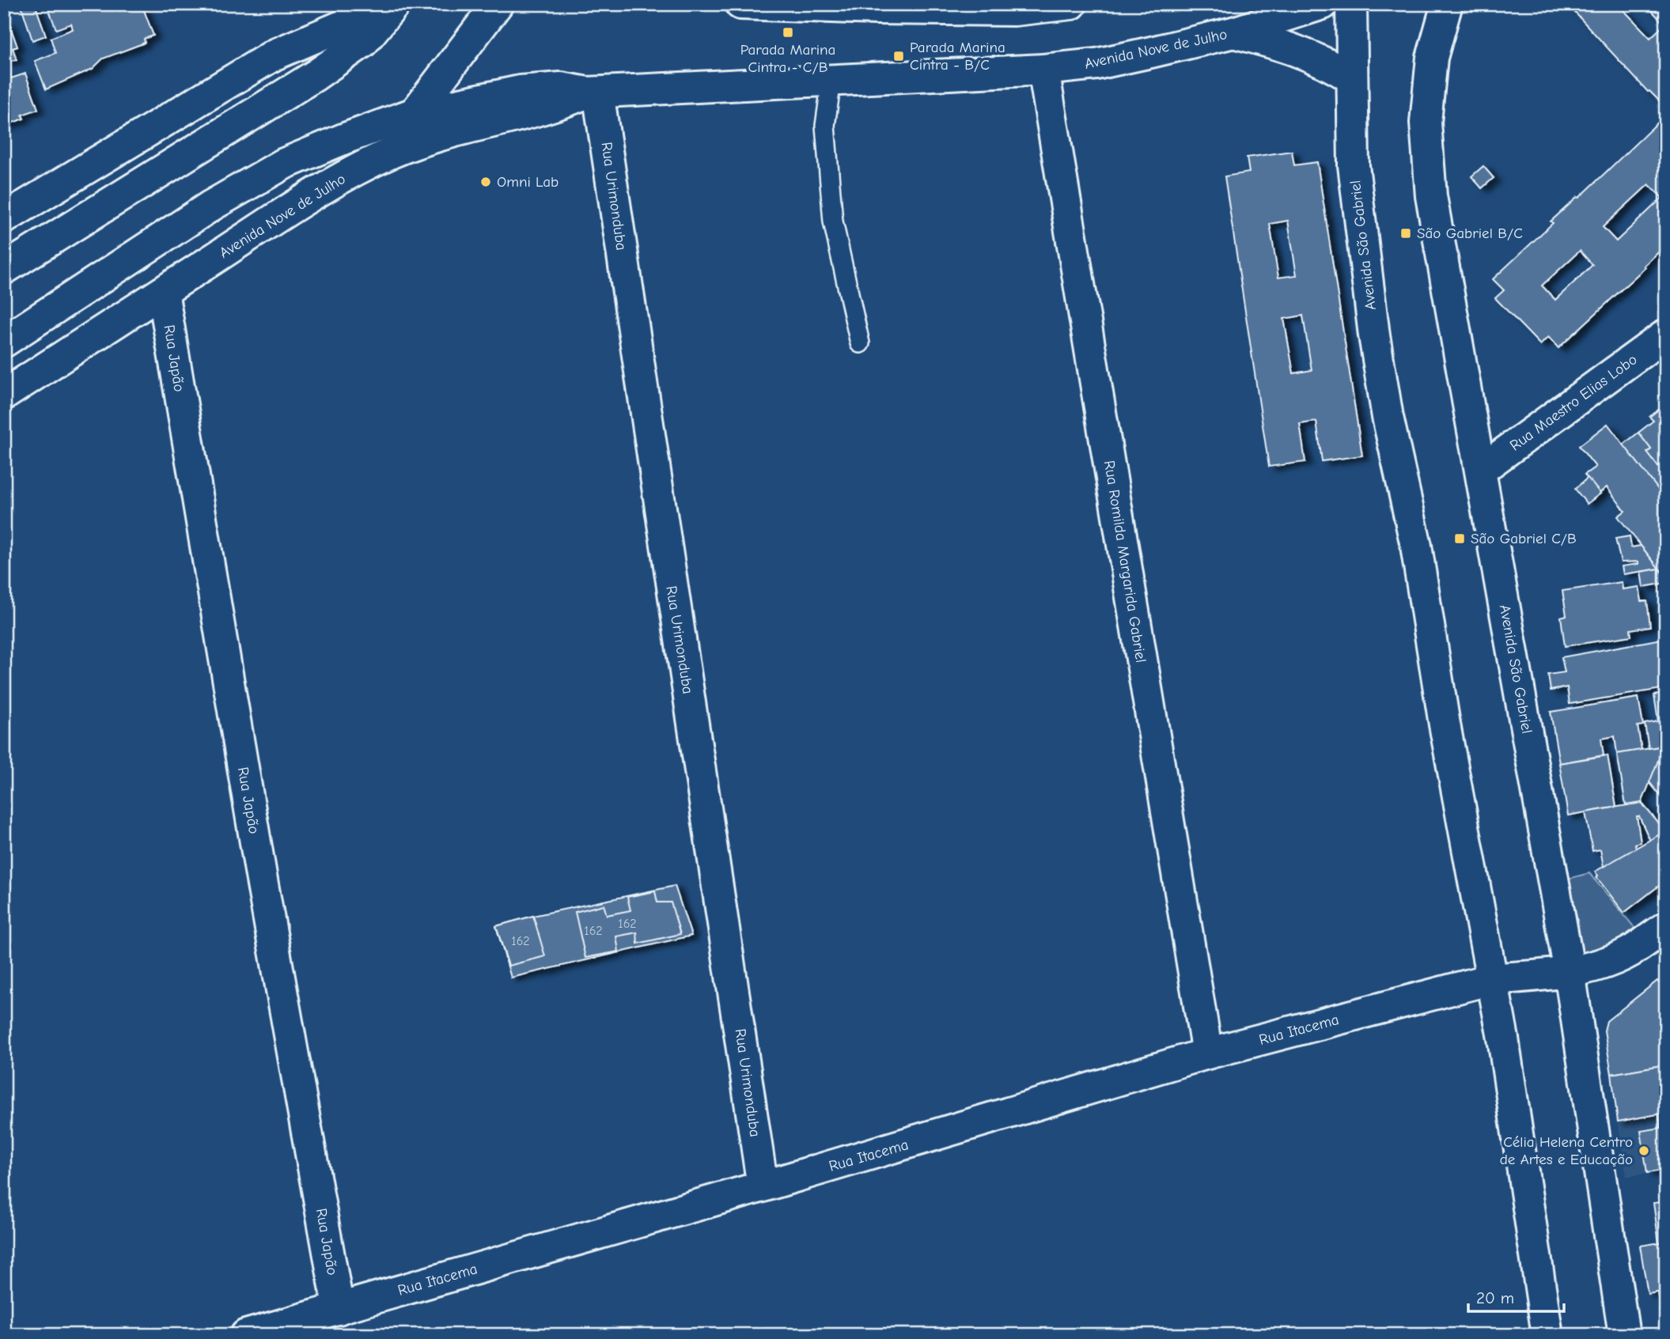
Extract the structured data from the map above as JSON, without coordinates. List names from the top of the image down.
{
  "streets": {
    "main road": [
      "Avenida Nove de Julho",
      "Rua Urimonduba",
      "Avenida São Gabriel",
      "Rua Japão",
      "Rua Maestro Elias Lobo",
      "Rua Romilda Margarida Gabriel",
      "Rua Itacema"
    ]
  },
  "crossings": [
    ["Avenida Nove de Julho", "Rua Urimonduba"],
    ["Avenida Nove de Julho", "Rua Japão"],
    ["Avenida Nove de Julho", "Rua Romilda Margarida Gabriel"],
    ["Rua Urimonduba", "Rua Itacema"],
    ["Avenida São Gabriel", "Rua Maestro Elias Lobo"],
    ["Avenida São Gabriel", "Rua Itacema"],
    ["Rua Japão", "Rua Itacema"],
    ["Rua Romilda Margarida Gabriel", "Rua Itacema"]
  ],
  "places": {
    "transit": [
      "Parada Marina Cintra - C/B",
      "Parada Marina Cintra - B/C",
      "São Gabriel B/C",
      "São Gabriel C/B"
    ],
    "other": ["Omni Lab", "Célia Helena Centro de Artes e Educação"]
  },
  "house_numbers": ["162", "162", "162"],
  "scale_bar": "20 m"
}
